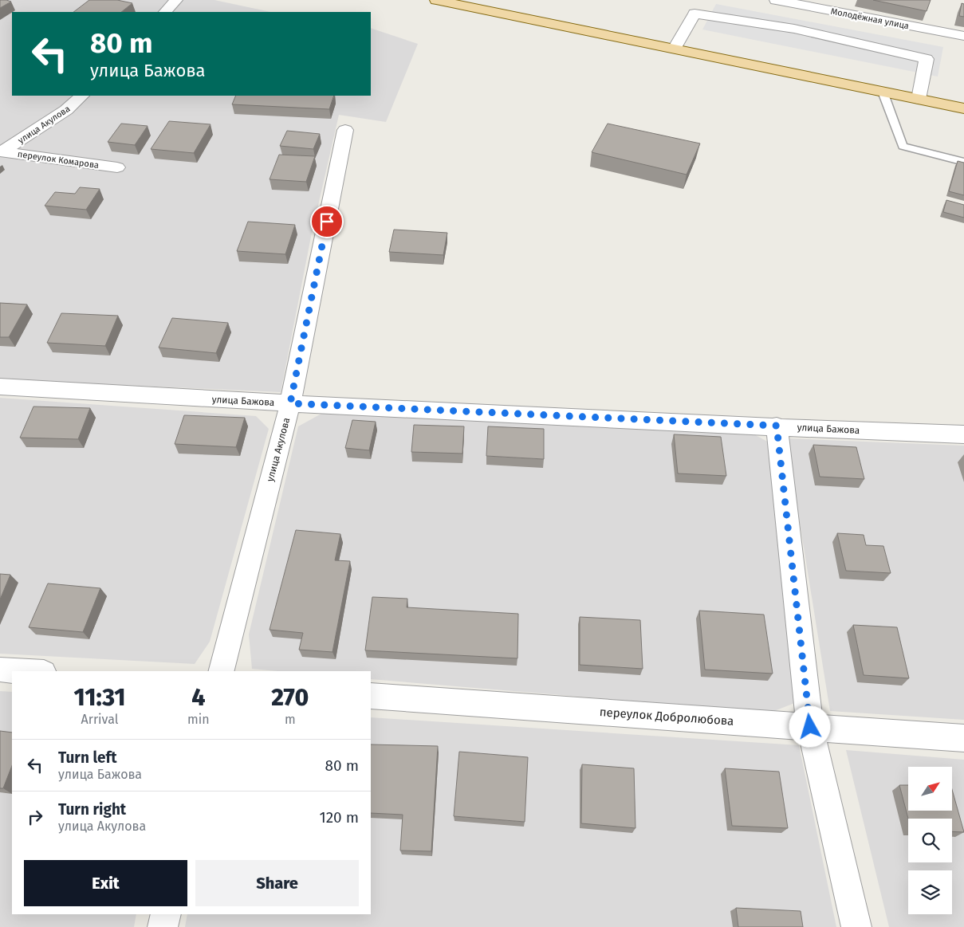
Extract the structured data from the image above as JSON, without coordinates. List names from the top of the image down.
{
  "streets": {
    "street": [
      "Молодёжная улица",
      "улица Акулова",
      "переулок Комарова",
      "улица Бажова",
      "переулок Добролюбова"
    ]
  },
  "crossings": [
    ["улица Акулова", "переулок Комарова"],
    ["улица Акулова", "улица Бажова"]
  ],
  "north": "top right",
  "page": {
    "turn": ["80 m", "улица Бажова"],
    "eta": [
      "11:31",
      "Arrival",
      "4",
      "min",
      "270",
      "m"
    ],
    "list": [
      {
        "name": "Turn left",
        "note": "улица Бажова",
        "value": "80 m"
      },
      {
        "name": "Turn right",
        "note": "улица Акулова",
        "value": "120 m"
      }
    ],
    "buttons": ["Exit", "Share"]
  }
}
